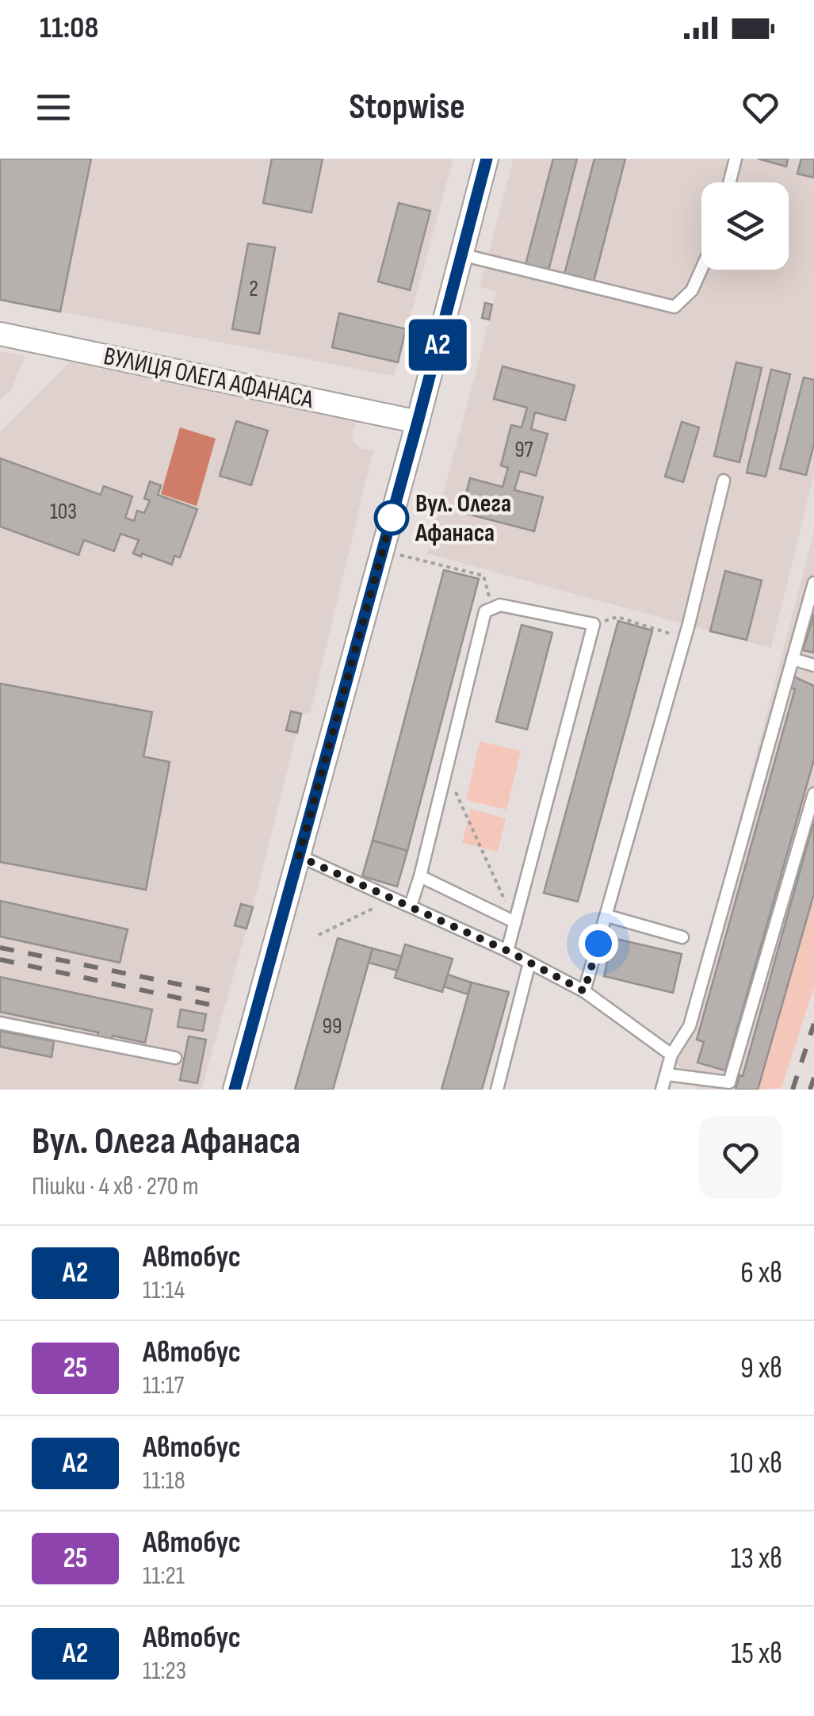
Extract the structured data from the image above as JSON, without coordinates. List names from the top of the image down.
{
  "streets": {
    "street": ["ВУЛИЦЯ ОЛЕГА АФАНАСА"]
  },
  "places": ["Вул. Олега Афанаса"],
  "lines": ["bus line А2"],
  "house_numbers": [
    "2",
    "97",
    "103",
    "99"
  ],
  "page": {
    "status": "11:08",
    "header": "Stopwise",
    "on_map": "А2",
    "heading": ["Вул. Олега Афанаса", "Пішки · 4 хв · 270 m"],
    "list": [
      {
        "mark": "А2",
        "name": "Автобус",
        "note": "11:14",
        "value": "6 хв"
      },
      {
        "mark": "25",
        "name": "Автобус",
        "note": "11:17",
        "value": "9 хв"
      },
      {
        "mark": "А2",
        "name": "Автобус",
        "note": "11:18",
        "value": "10 хв"
      },
      {
        "mark": "25",
        "name": "Автобус",
        "note": "11:21",
        "value": "13 хв"
      },
      {
        "mark": "А2",
        "name": "Автобус",
        "note": "11:23",
        "value": "15 хв"
      }
    ]
  }
}
